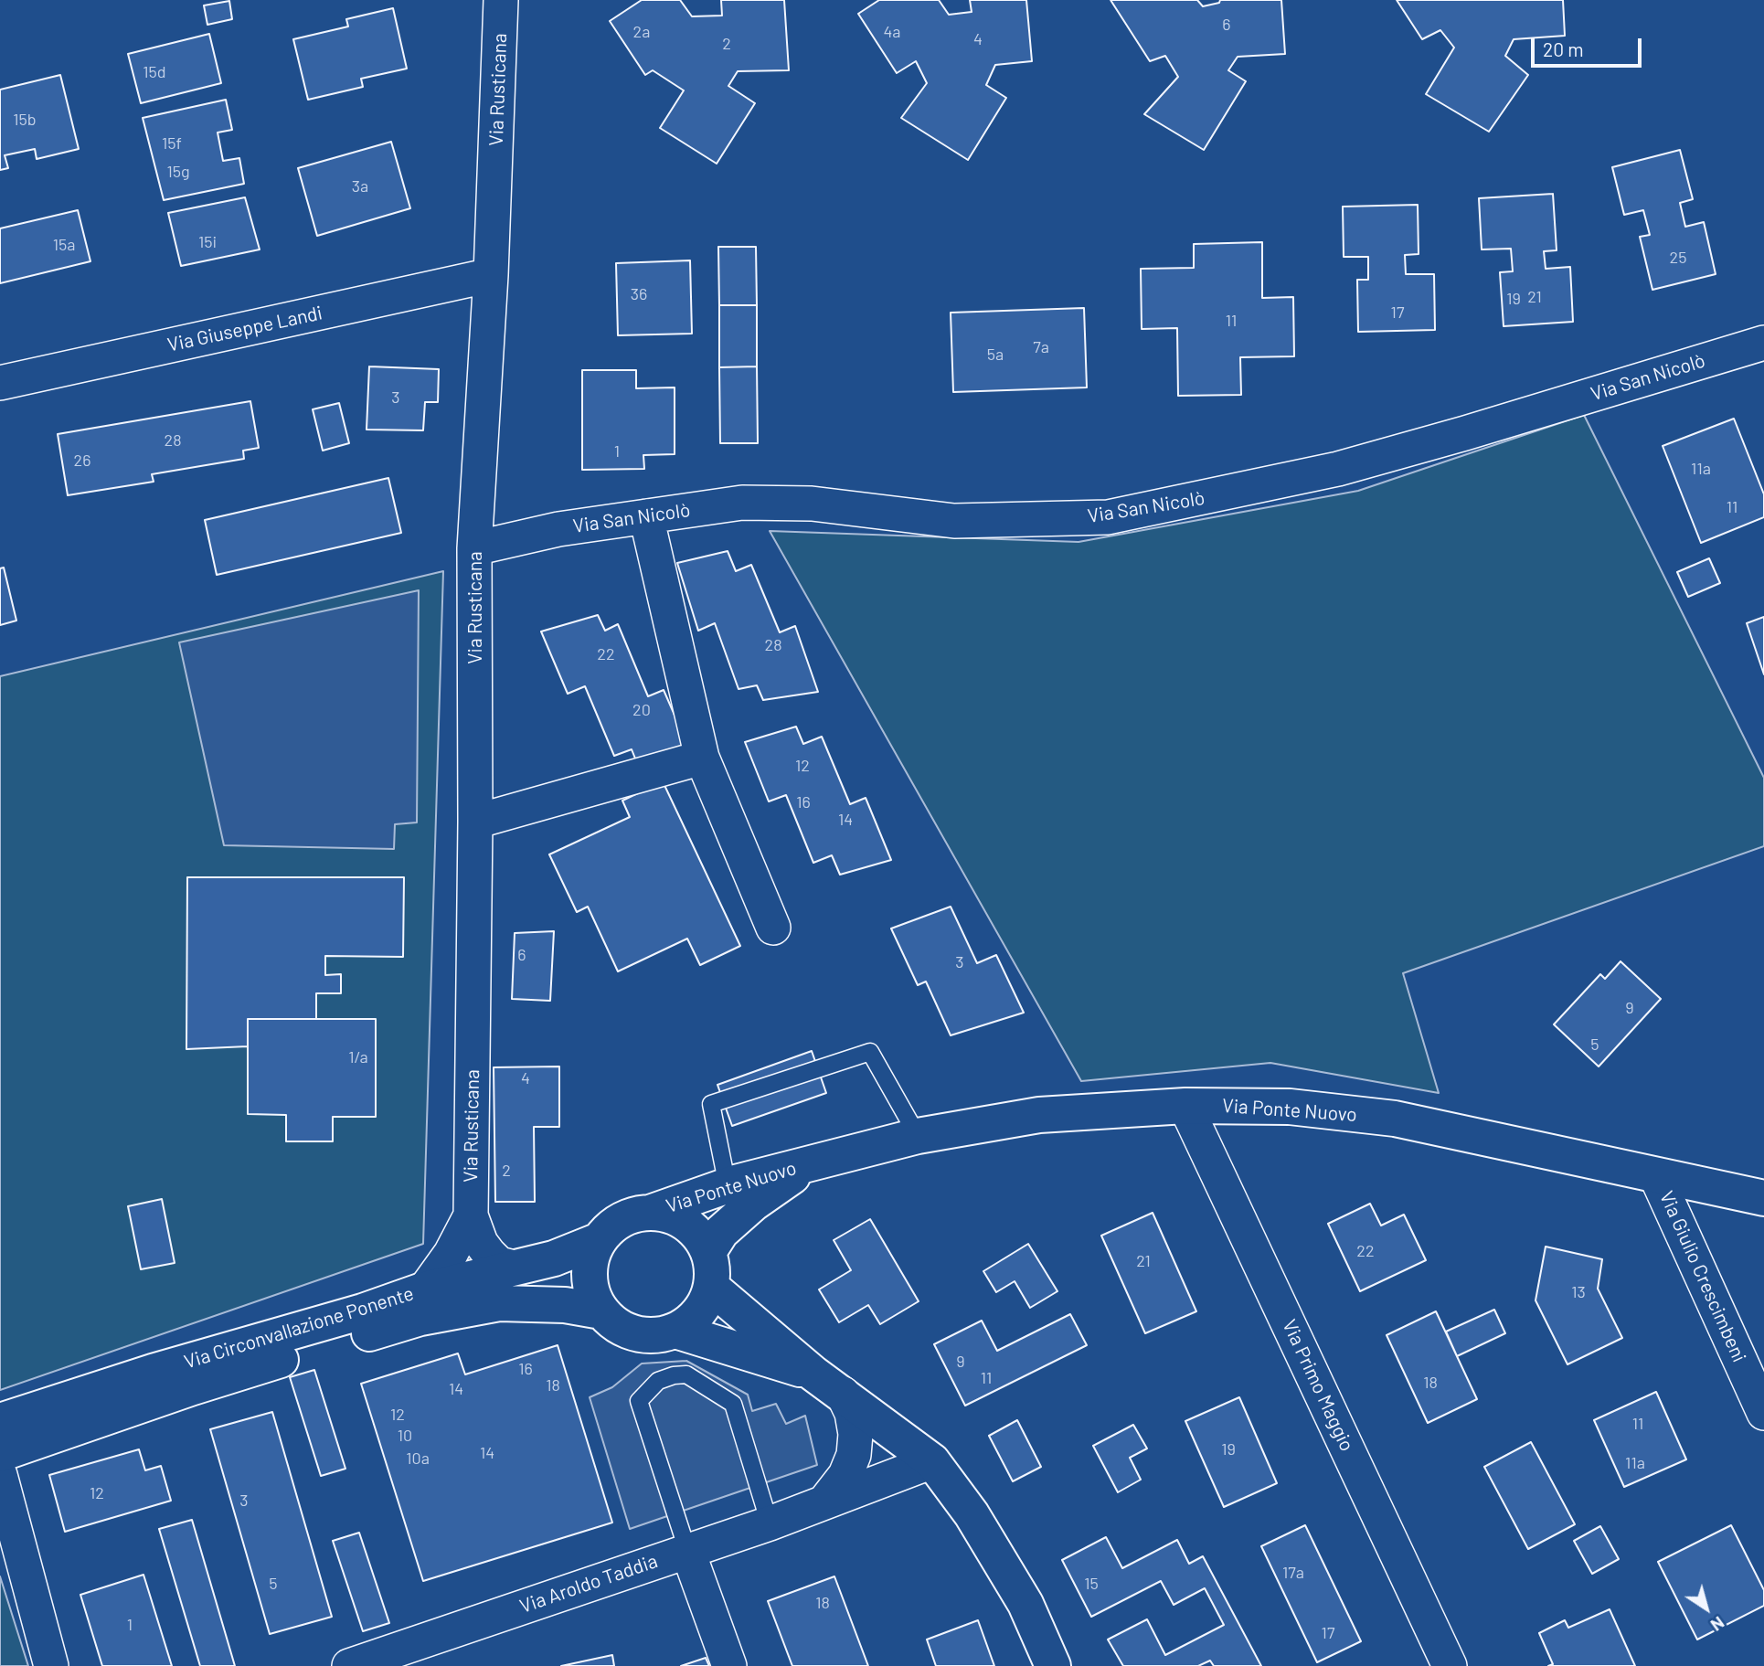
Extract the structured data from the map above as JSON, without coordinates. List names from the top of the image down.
{
  "streets": {
    "main road": ["Via Ponte Nuovo", "Via Circonvallazione Ponente"],
    "street": [
      "Via Rusticana",
      "Via Giuseppe Landi",
      "Via San Nicolò",
      "Via Giulio Crescimbeni",
      "Via Primo Maggio",
      "Via Aroldo Taddia"
    ]
  },
  "crossings": [
    ["Via Rusticana", "Via Giuseppe Landi"],
    ["Via Rusticana", "Via San Nicolò"],
    ["Via Rusticana", "Via Circonvallazione Ponente"],
    ["Via Ponte Nuovo", "Via Giulio Crescimbeni"],
    ["Via Ponte Nuovo", "Via Circonvallazione Ponente"],
    ["Via Ponte Nuovo", "Via Primo Maggio"]
  ],
  "house_numbers": [
    "6",
    "2a",
    "4a",
    "4",
    "2",
    "15d",
    "15b",
    "15f",
    "15g",
    "3a",
    "15i",
    "15a",
    "25",
    "36",
    "21",
    "19",
    "17",
    "11",
    "7a",
    "5a",
    "3",
    "28",
    "1",
    "26",
    "11a",
    "11",
    "28",
    "22",
    "20",
    "12",
    "16",
    "14",
    "6",
    "3",
    "9",
    "5",
    "1/a",
    "4",
    "2",
    "22",
    "21",
    "13",
    "9",
    "16",
    "11",
    "18",
    "18",
    "14",
    "12",
    "11",
    "10",
    "19",
    "14",
    "10a",
    "11a",
    "12",
    "3",
    "17a",
    "5",
    "15",
    "18",
    "1",
    "17"
  ],
  "scale_bar": "20 m",
  "north": "bottom right"
}
